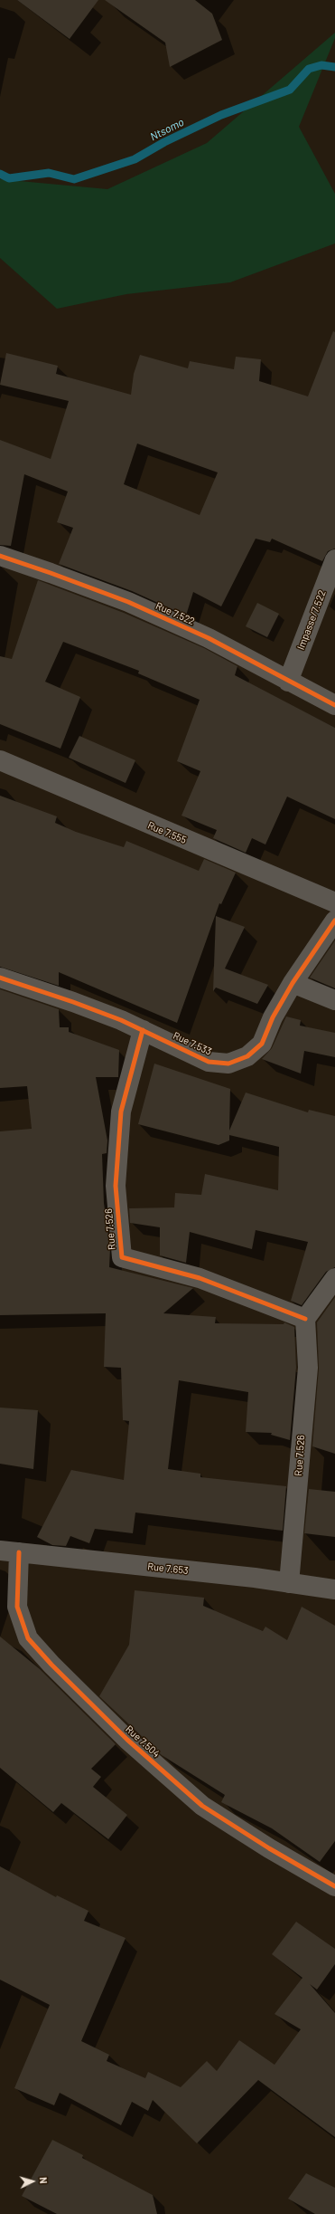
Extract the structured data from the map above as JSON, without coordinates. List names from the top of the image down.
{
  "streets": {
    "street": [
      "Rue 7.522",
      "Impasse/7.522",
      "Rue 7.555",
      "Rue 7.533",
      "Rue 7.526",
      "Rue 7.653",
      "Rue 7.504"
    ]
  },
  "crossings": [
    ["Rue 7.522", "Impasse/7.522"],
    ["Rue 7.533", "Rue 7.526"],
    ["Rue 7.526", "Rue 7.653"],
    ["Rue 7.653", "Rue 7.504"]
  ],
  "water": ["Ntsomo"],
  "north": "right"
}
